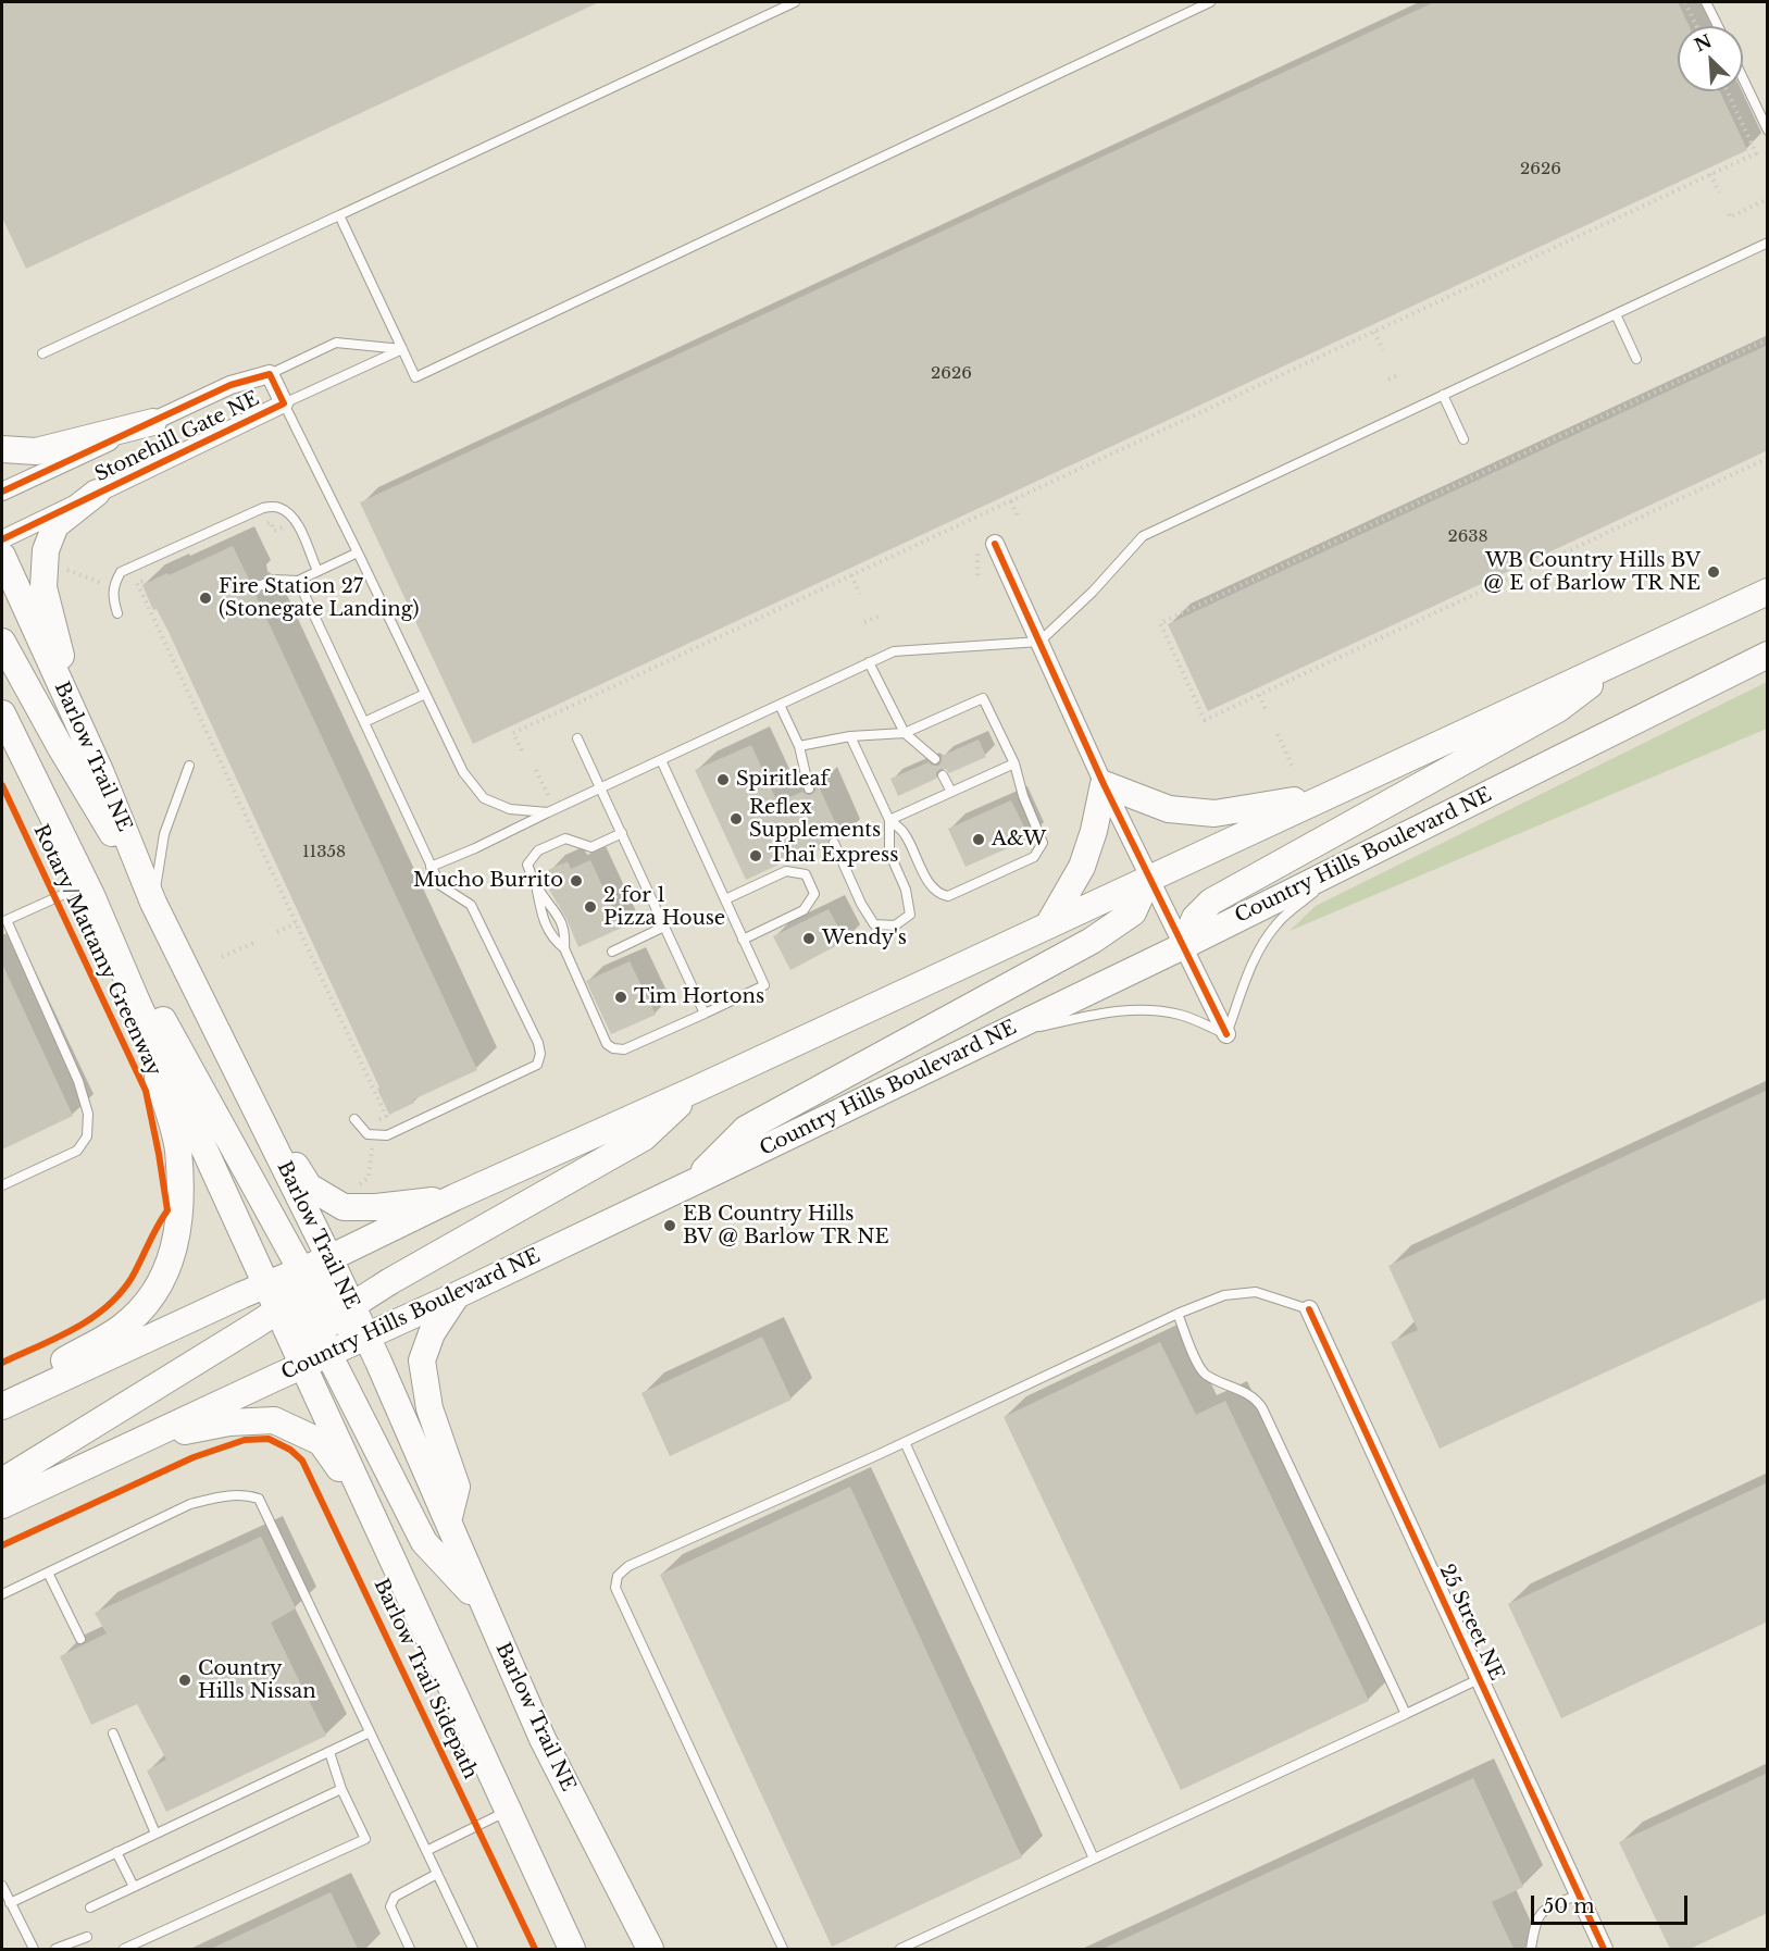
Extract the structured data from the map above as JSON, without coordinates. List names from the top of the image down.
{
  "streets": {
    "main road": ["Barlow Trail NE", "Country Hills Boulevard NE"],
    "street": ["Stonehill Gate NE", "25 Street NE"],
    "cycle path": ["Rotary/Mattamy Greenway", "Barlow Trail Sidepath"]
  },
  "crossings": [
    ["Barlow Trail NE", "Country Hills Boulevard NE"]
  ],
  "places": [
    "WB Country Hills BV @ E of Barlow TR NE",
    "Fire Station 27 (Stonegate Landing)",
    "Spiritleaf",
    "Reflex Supplements",
    "A&W",
    "Thaï Express",
    "Mucho Burrito",
    "2 for 1 Pizza House",
    "Wendy's",
    "Tim Hortons",
    "EB Country Hills BV @ Barlow TR NE",
    "Country Hills Nissan"
  ],
  "house_numbers": [
    "2626",
    "2626",
    "2638",
    "11358"
  ],
  "scale_bar": "50 m",
  "north": "top left"
}
